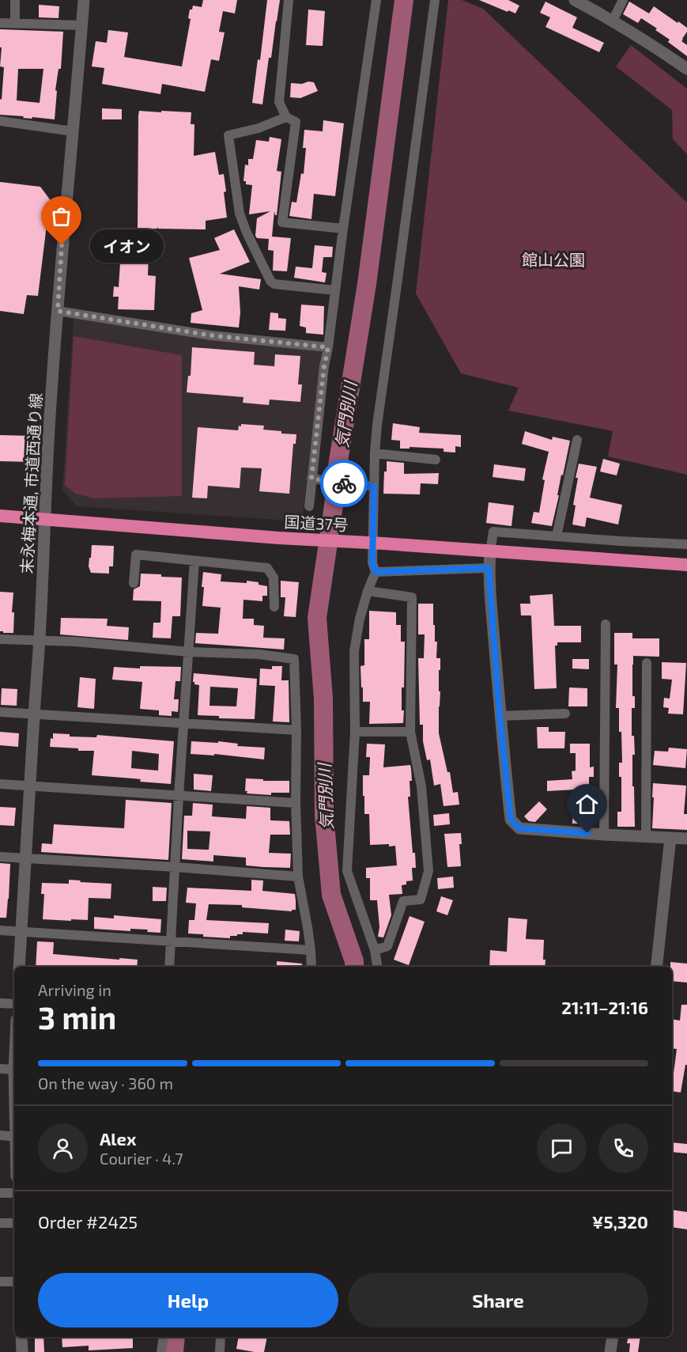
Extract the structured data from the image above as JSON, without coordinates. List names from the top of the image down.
{
  "streets": {
    "highway": ["国道37号"],
    "street": ["末永梅本通, 市道西通り線"]
  },
  "crossings": [
    ["末永梅本通, 市道西通り線", "国道37号"]
  ],
  "water": ["気門別川"],
  "parks": ["館山公園"],
  "places": ["イオン"],
  "page": {
    "bubble": "イオン",
    "heading": ["3 min", "Arriving in", "21:11–21:16"],
    "panel": [
      "Alex",
      "Courier · 4.7",
      "Order #2425",
      "¥5,320"
    ],
    "bar": "On the way · 360 m",
    "buttons": ["Help", "Share"]
  }
}
